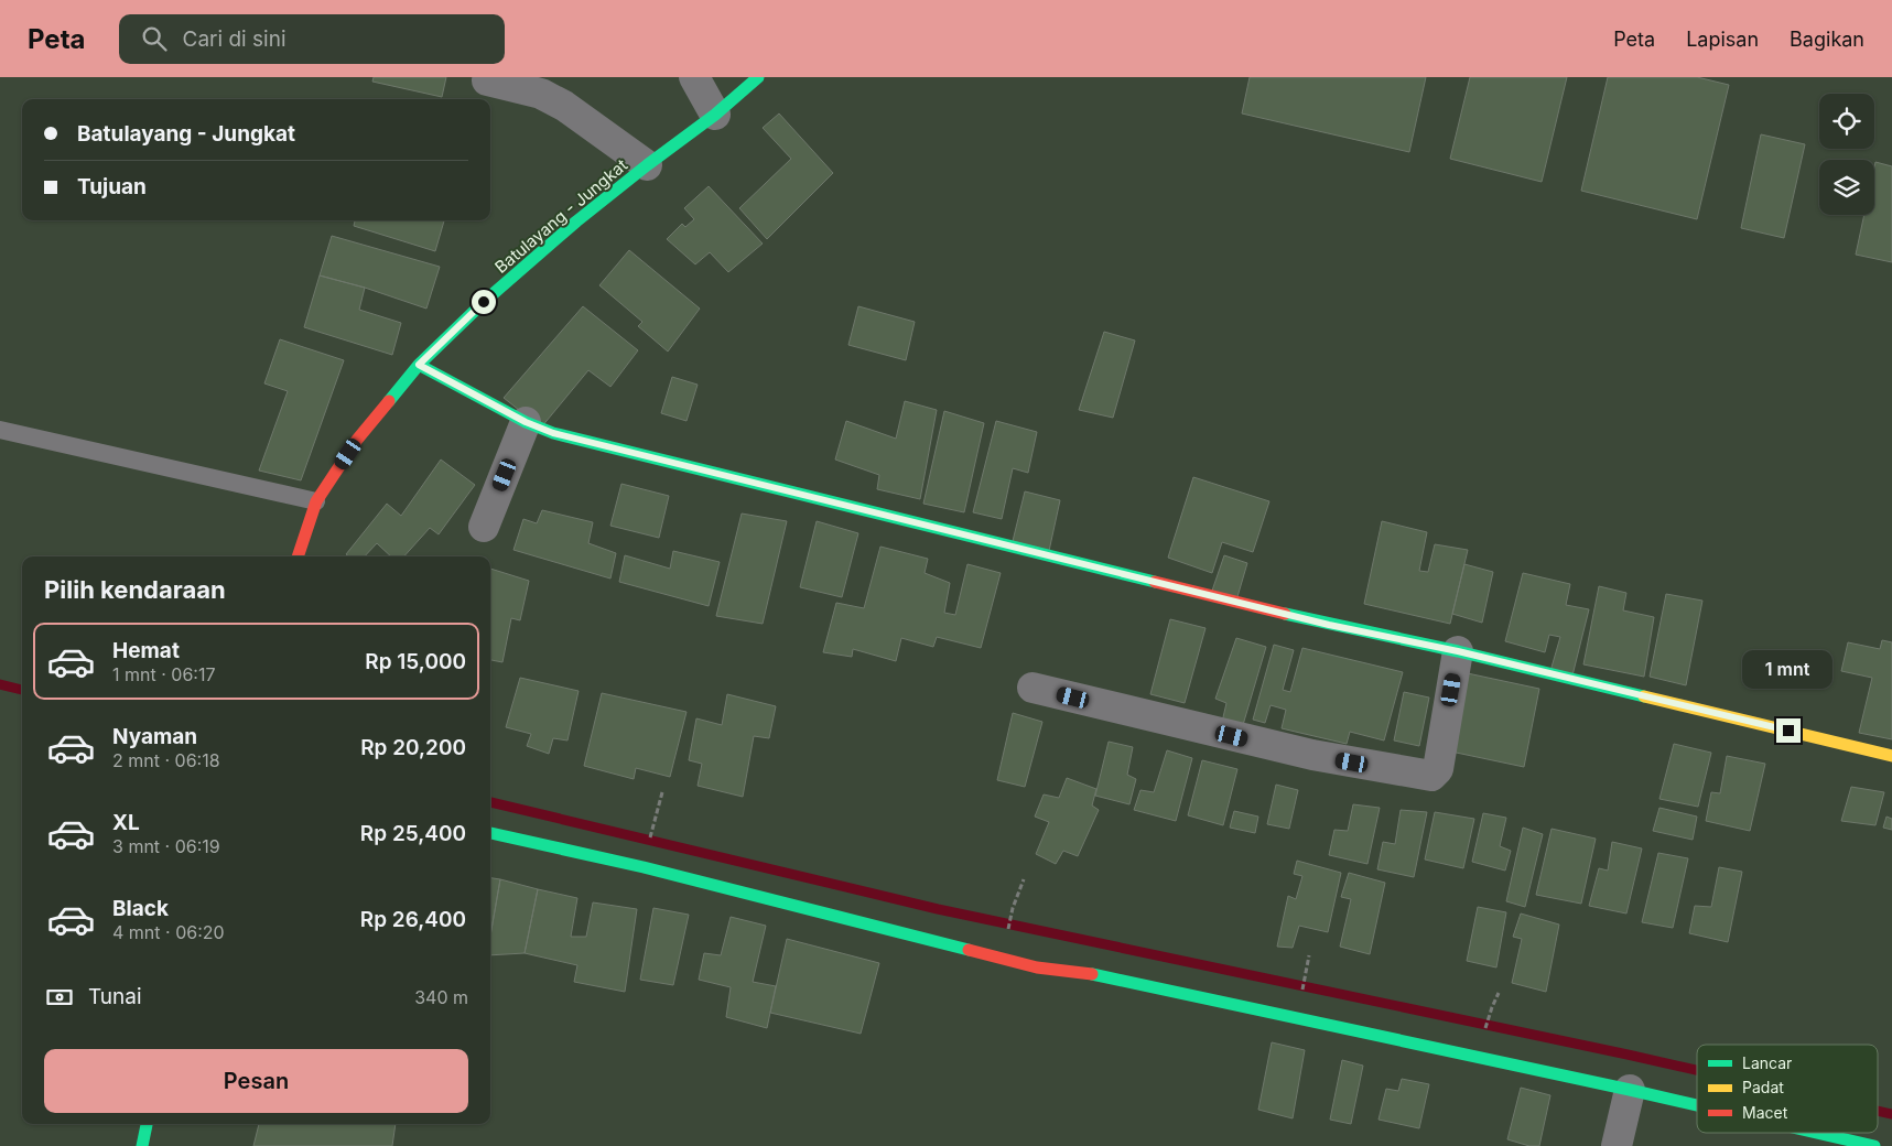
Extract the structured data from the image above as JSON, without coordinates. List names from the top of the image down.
{
  "streets": {
    "main road": ["Batulayang - Jungkat"]
  },
  "legend": ["Lancar", "Padat", "Macet"],
  "page": {
    "header": "Peta",
    "search": "Cari di sini",
    "nav": ["Peta", "Lapisan", "Bagikan"],
    "banner": ["Batulayang - Jungkat", "Tujuan"],
    "heading": "Pilih kendaraan",
    "list": [
      {
        "name": "Hemat",
        "note": "1 mnt · 06:17",
        "value": "Rp 15,000"
      },
      {
        "name": "Nyaman",
        "note": "2 mnt · 06:18",
        "value": "Rp 20,200"
      },
      {
        "name": "XL",
        "note": "3 mnt · 06:19",
        "value": "Rp 25,400"
      },
      {
        "name": "Black",
        "note": "4 mnt · 06:20",
        "value": "Rp 26,400"
      }
    ],
    "bubble": "1 mnt",
    "pay": ["Tunai", "340 m"],
    "buttons": "Pesan"
  }
}
